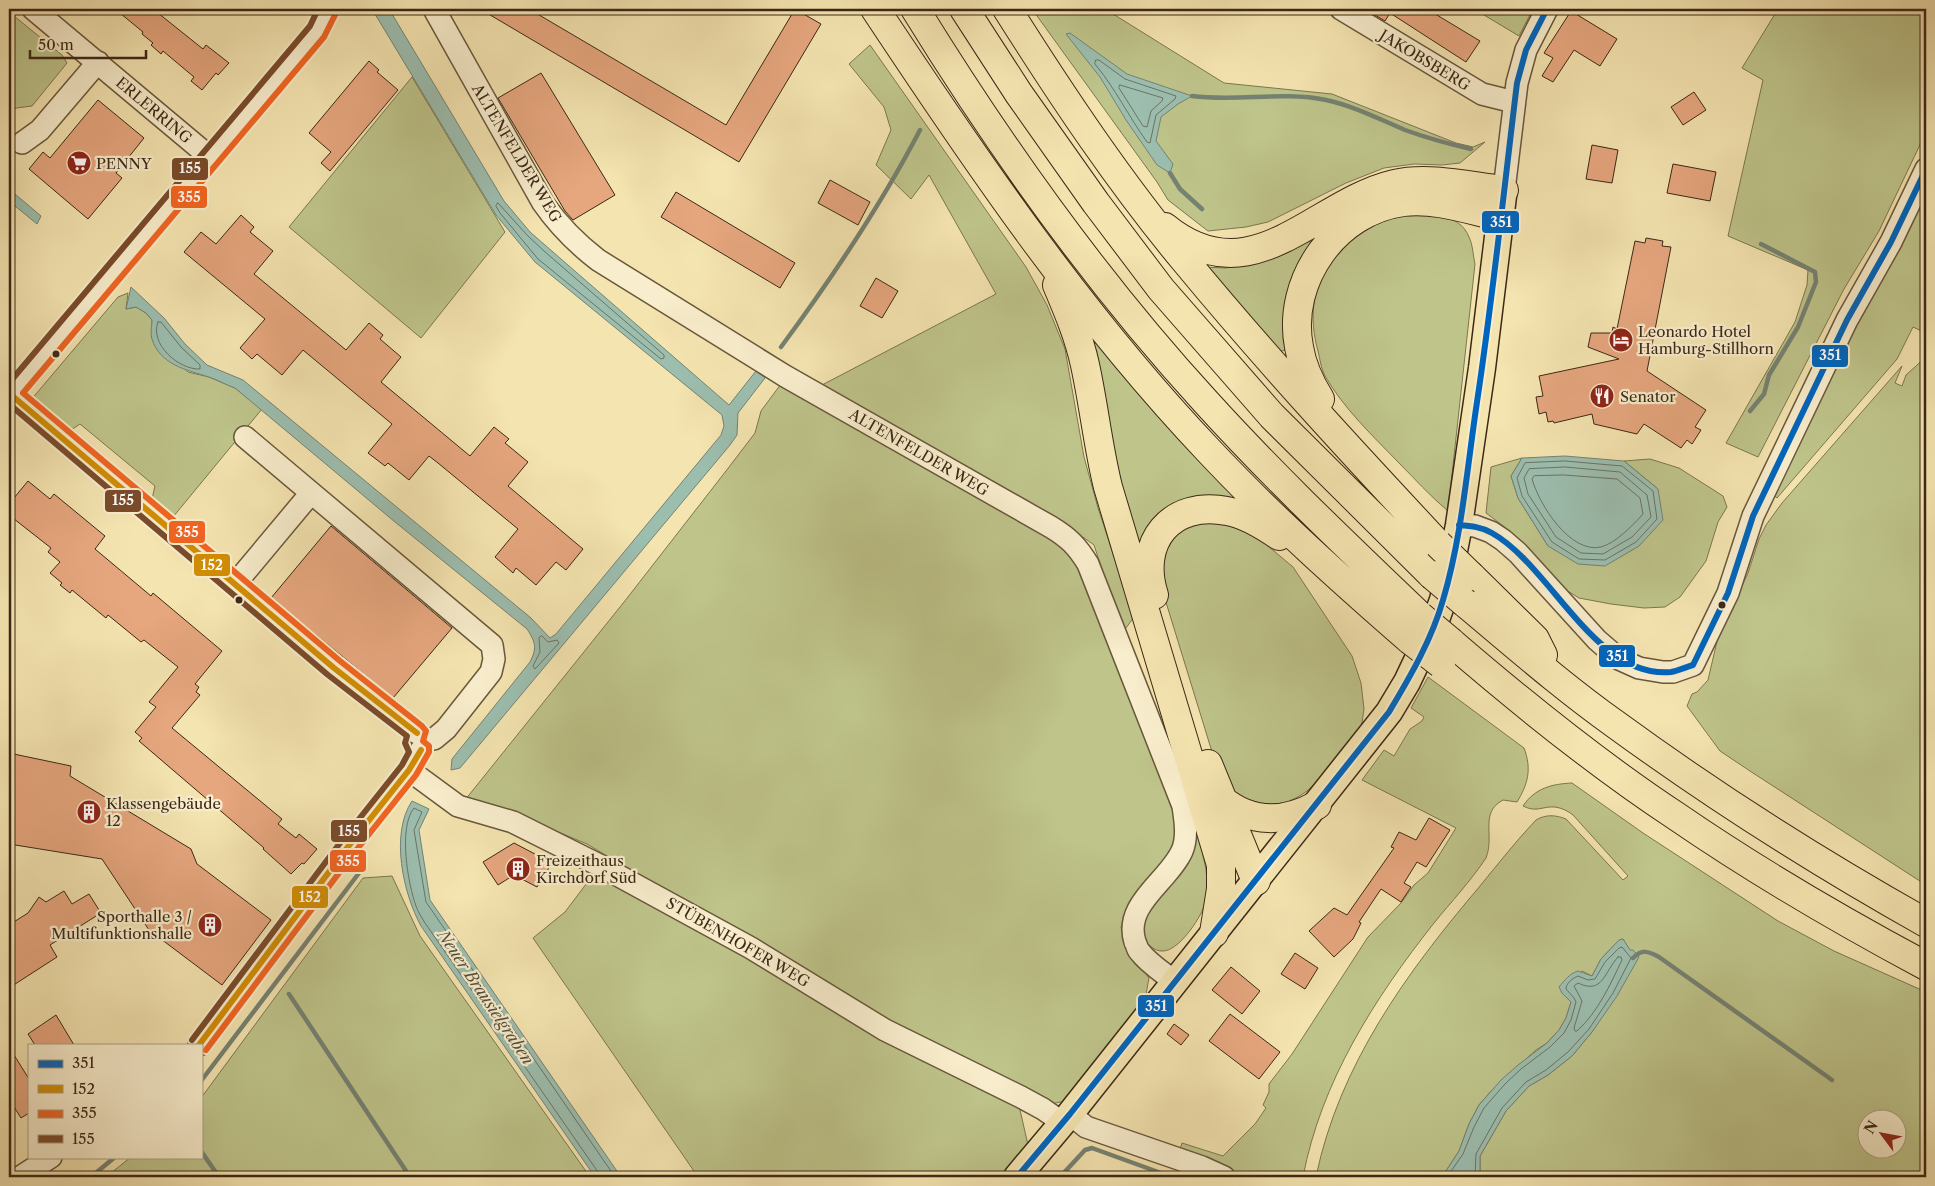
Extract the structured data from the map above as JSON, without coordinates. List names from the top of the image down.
{
  "streets": {
    "street": [
      "JAKOBSBERG",
      "ERLERRING",
      "ALTENFELDER WEG",
      "STÜBENHOFER WEG"
    ]
  },
  "water": ["Neuer Brausielgraben"],
  "places": {
    "supermarket": ["PENNY"],
    "hotel": ["Leonardo Hotel Hamburg-Stillhorn"],
    "restaurant": ["Senator"],
    "building": ["Klassengebäude 12", "Freizeithaus Kirchdorf Süd", "Sporthalle 3 / Multifunktionshalle"]
  },
  "lines": [
    "transit line 351",
    "transit line 155",
    "transit line 355",
    "transit line 152"
  ],
  "legend": [
    "351",
    "152",
    "355",
    "155"
  ],
  "scale_bar": "50 m",
  "north": "top left"
}
